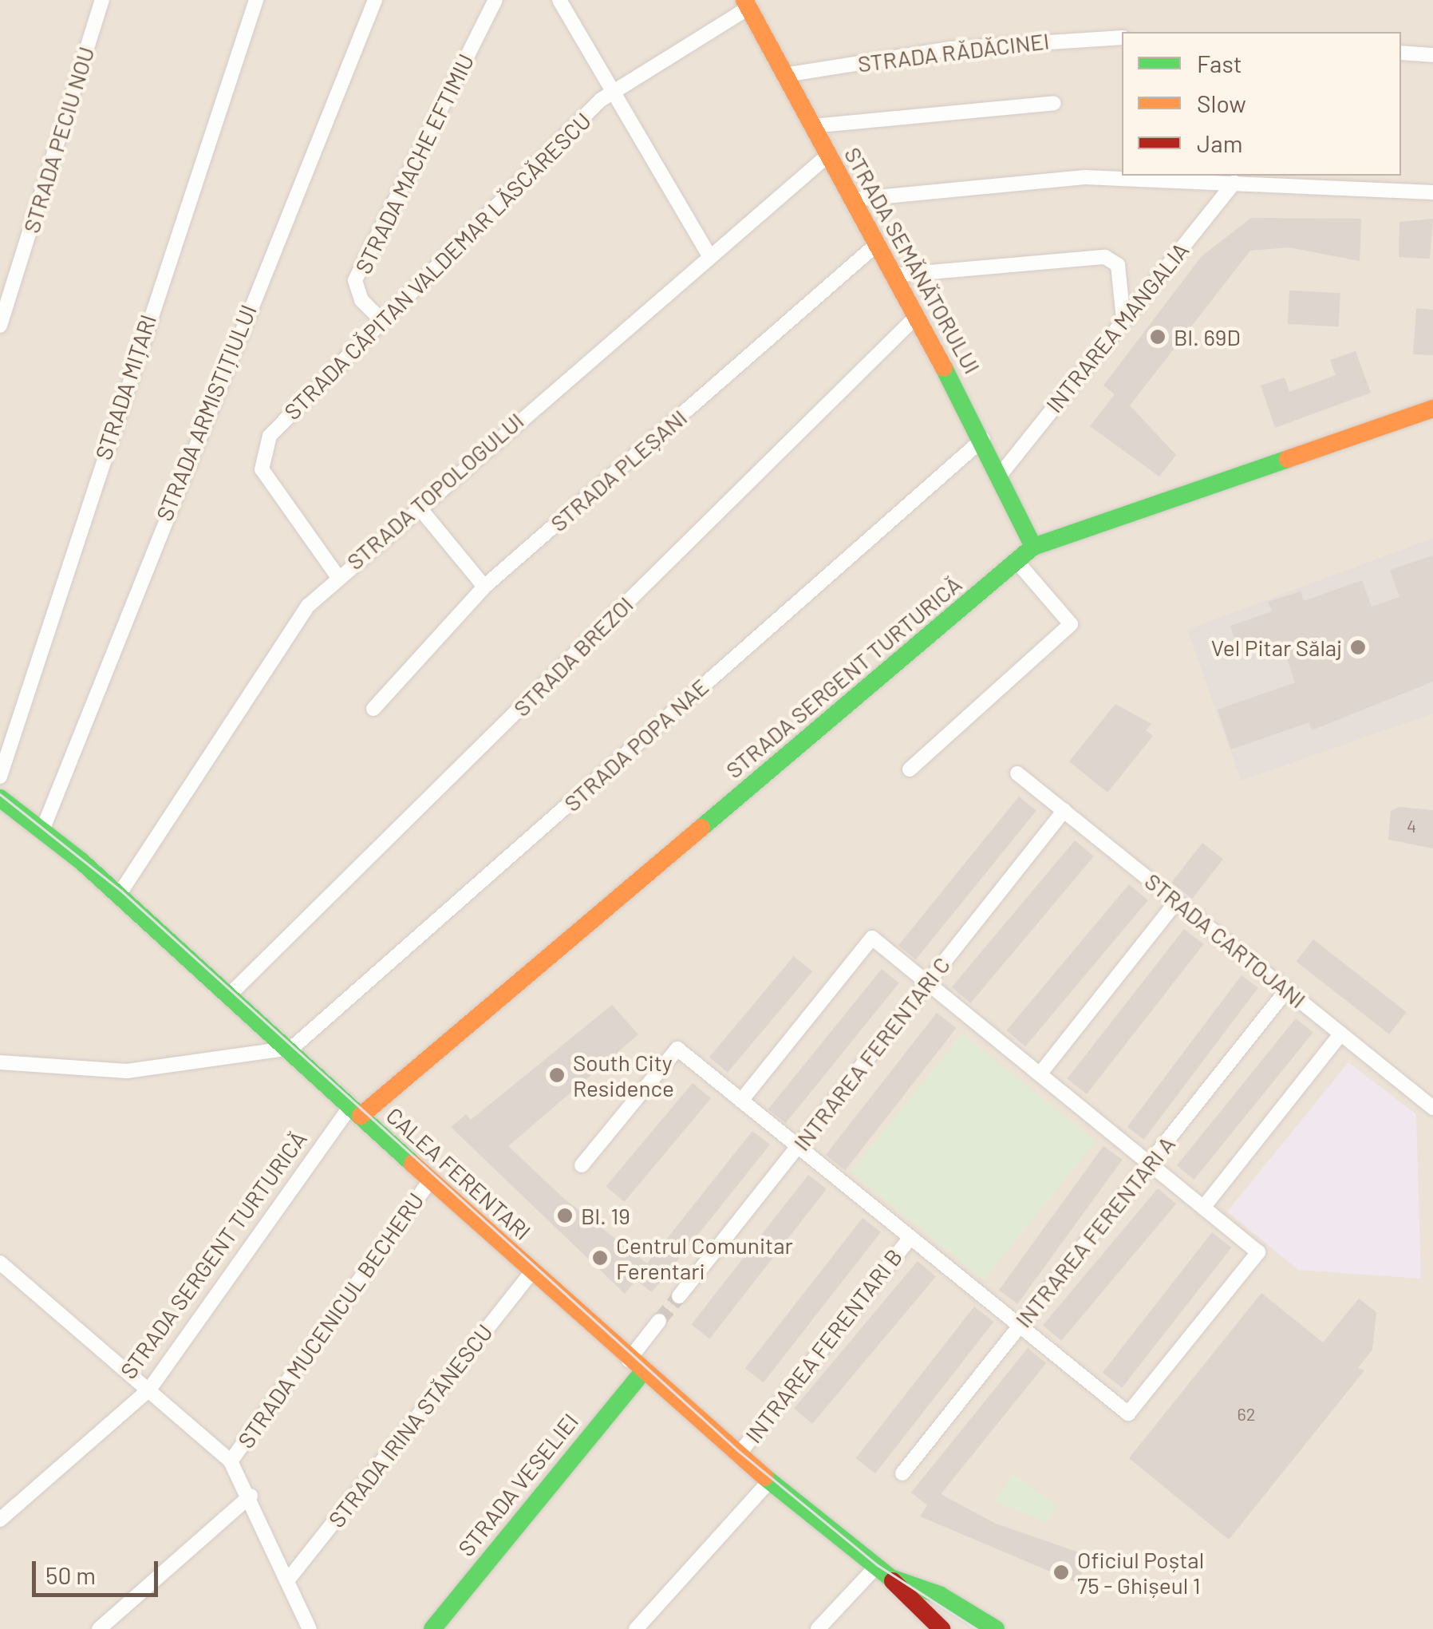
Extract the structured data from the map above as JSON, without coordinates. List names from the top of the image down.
{
  "streets": {
    "street": [
      "STRADA RĂDĂCINEI",
      "STRADA PECIU NOU",
      "STRADA MACHE EFTIMIU",
      "STRADA SEMĂNĂTORULUI",
      "STRADA CĂPITAN VALDEMAR LĂSCĂRESCU",
      "INTRAREA MANGALIA",
      "STRADA MIȚARI",
      "STRADA ARMISTIȚIULUI",
      "STRADA PLEȘANI",
      "STRADA TOPOLOGULUI",
      "STRADA BREZOI",
      "STRADA SERGENT TURTURICĂ",
      "STRADA POPA NAE",
      "STRADA CARTOJANI",
      "INTRAREA FERENTARI C",
      "CALEA FERENTARI",
      "INTRAREA FERENTARI A",
      "STRADA MUCENICUL BECHERU",
      "INTRAREA FERENTARI B",
      "STRADA IRINA STĂNESCU",
      "STRADA VESELIEI"
    ]
  },
  "crossings": [
    ["STRADA RĂDĂCINEI", "STRADA SEMĂNĂTORULUI"],
    ["STRADA MACHE EFTIMIU", "STRADA CĂPITAN VALDEMAR LĂSCĂRESCU"],
    ["STRADA SEMĂNĂTORULUI", "STRADA CĂPITAN VALDEMAR LĂSCĂRESCU"],
    ["STRADA SEMĂNĂTORULUI", "INTRAREA MANGALIA"],
    ["STRADA SEMĂNĂTORULUI", "STRADA PLEȘANI"],
    ["STRADA SEMĂNĂTORULUI", "STRADA TOPOLOGULUI"],
    ["STRADA SEMĂNĂTORULUI", "STRADA BREZOI"],
    ["STRADA SEMĂNĂTORULUI", "STRADA SERGENT TURTURICĂ"],
    ["STRADA SEMĂNĂTORULUI", "STRADA POPA NAE"],
    ["STRADA CĂPITAN VALDEMAR LĂSCĂRESCU", "STRADA TOPOLOGULUI"],
    ["STRADA ARMISTIȚIULUI", "CALEA FERENTARI"],
    ["STRADA TOPOLOGULUI", "CALEA FERENTARI"],
    ["STRADA BREZOI", "CALEA FERENTARI"],
    ["STRADA SERGENT TURTURICĂ", "CALEA FERENTARI"],
    ["STRADA POPA NAE", "CALEA FERENTARI"],
    ["STRADA CARTOJANI", "INTRAREA FERENTARI C"],
    ["STRADA CARTOJANI", "INTRAREA FERENTARI A"],
    ["CALEA FERENTARI", "STRADA MUCENICUL BECHERU"],
    ["CALEA FERENTARI", "INTRAREA FERENTARI B"],
    ["CALEA FERENTARI", "STRADA IRINA STĂNESCU"],
    ["CALEA FERENTARI", "STRADA VESELIEI"]
  ],
  "places": [
    "Bl. 69D",
    "Vel Pitar Sălaj",
    "South City Residence",
    "Bl. 19",
    "Centrul Comunitar Ferentari",
    "Oficiul Poștal 75 - Ghișeul 1"
  ],
  "house_numbers": ["4", "62"],
  "legend": ["Fast", "Slow", "Jam"],
  "scale_bar": "50 m"
}
